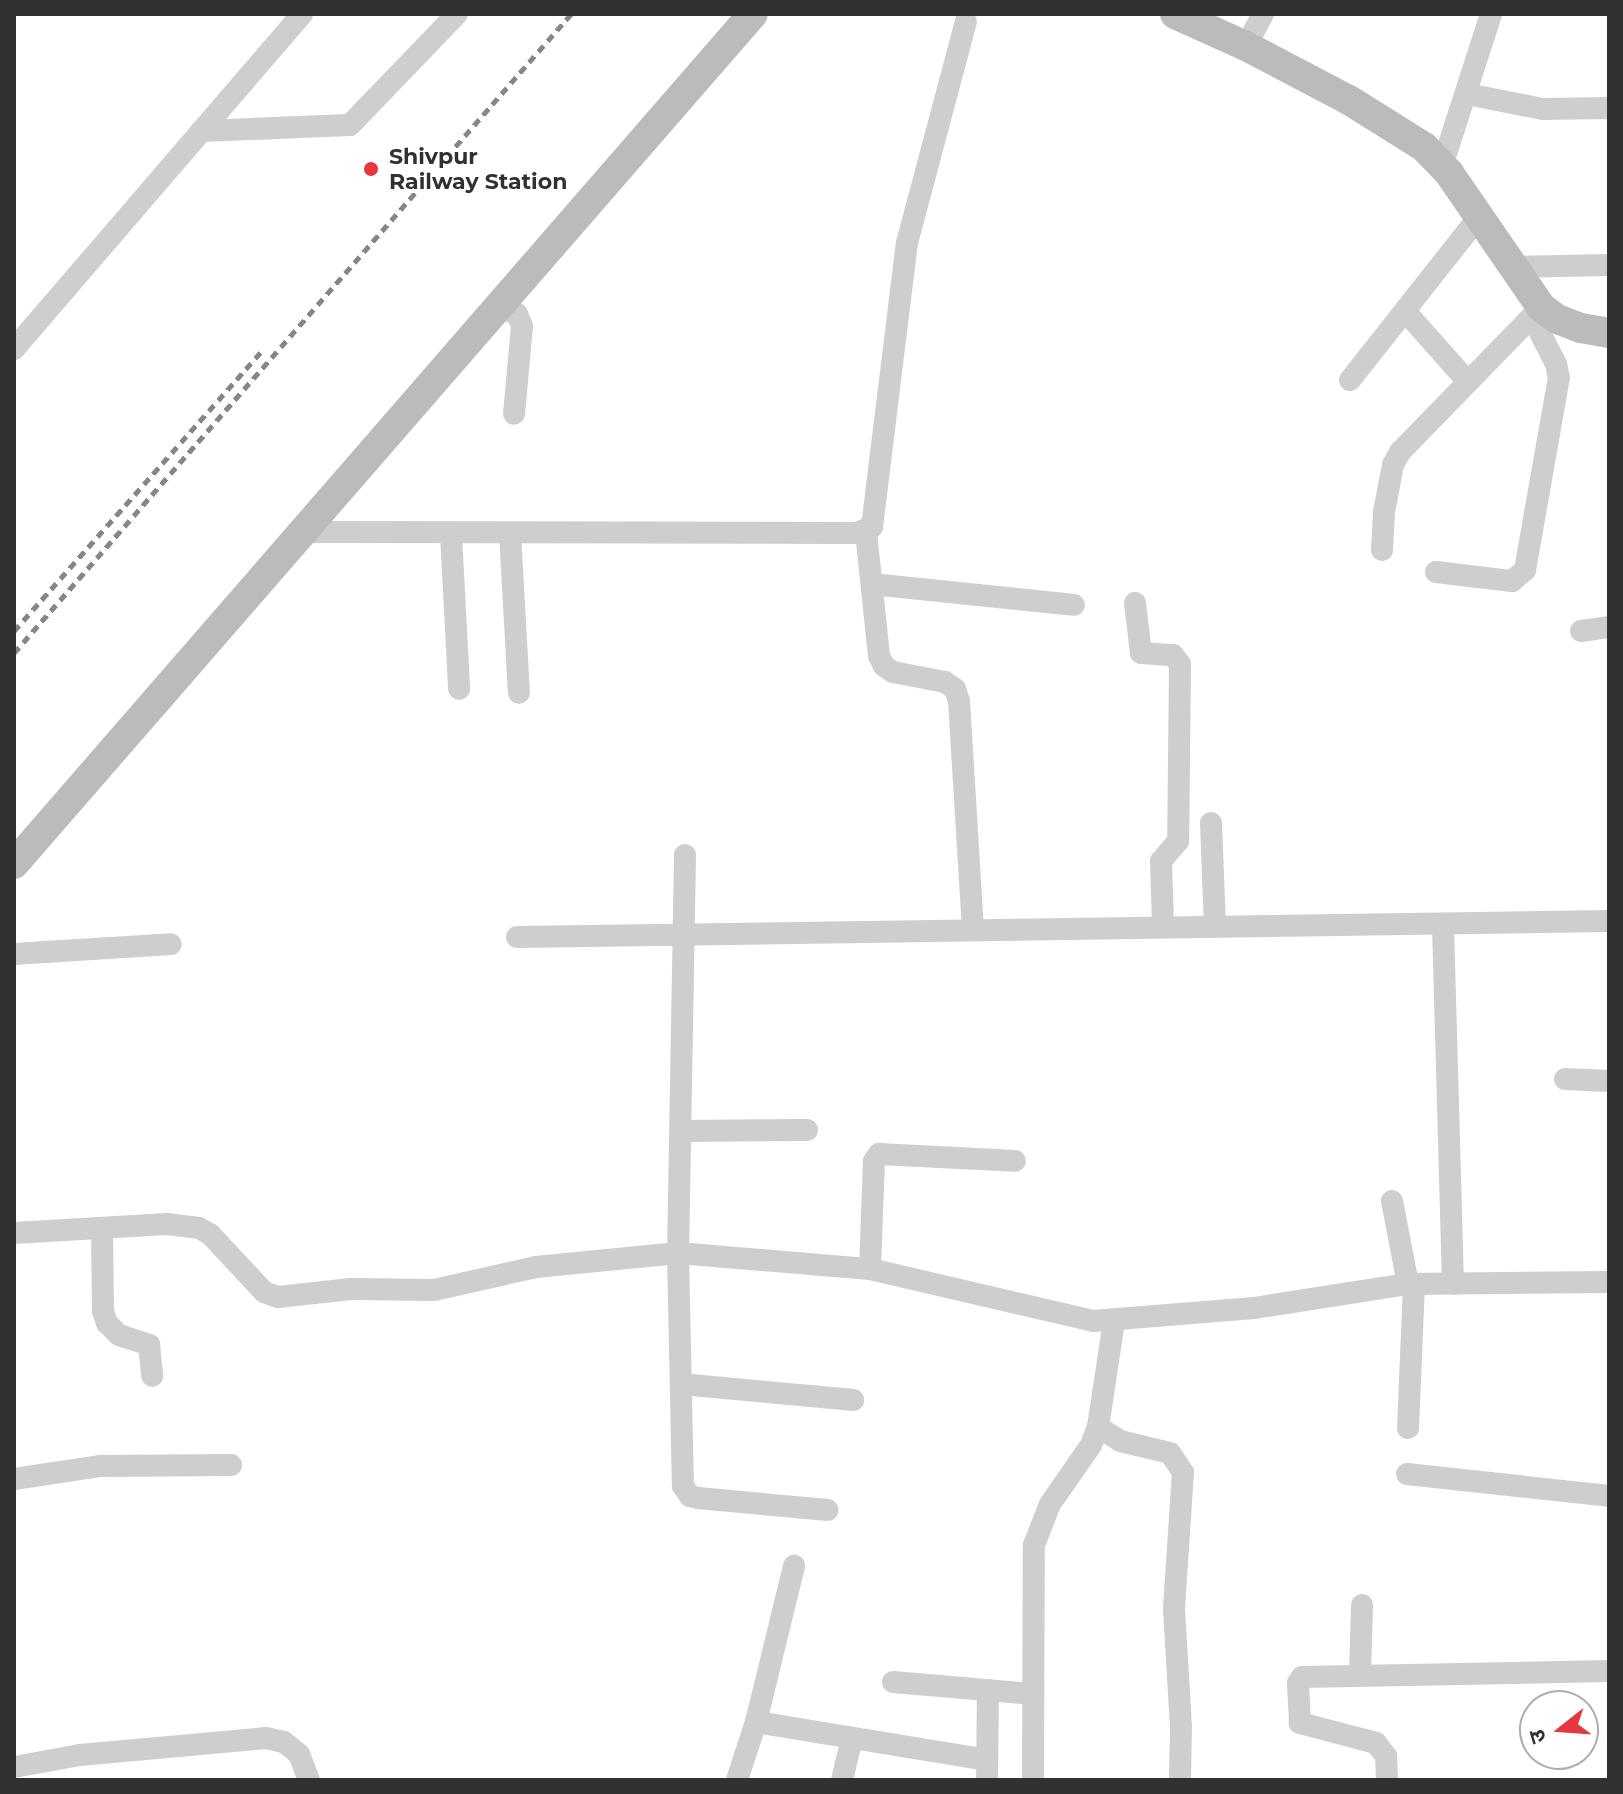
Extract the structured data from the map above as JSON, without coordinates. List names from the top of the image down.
{
  "places": ["Shivpur Railway Station"],
  "north": "left"
}
